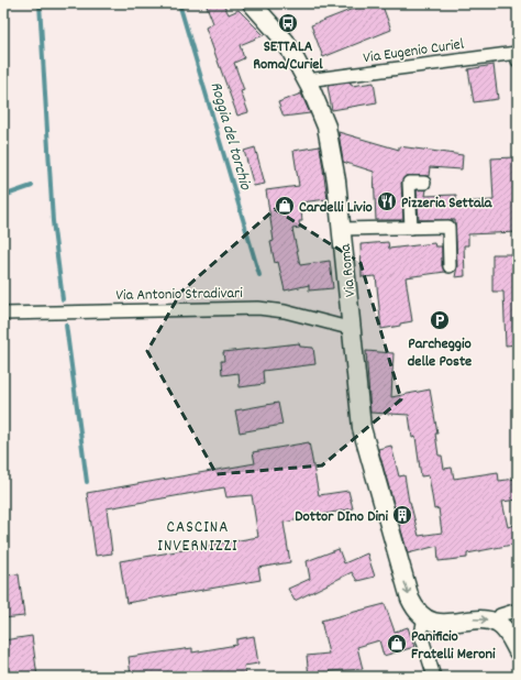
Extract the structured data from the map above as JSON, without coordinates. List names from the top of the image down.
{
  "streets": {
    "street": ["Via Eugenio Curiel", "Via Roma", "Via Antonio Stradivari"]
  },
  "crossings": [
    ["Via Eugenio Curiel", "Via Roma"],
    ["Via Roma", "Via Antonio Stradivari"]
  ],
  "one_way": ["Via Roma"],
  "districts": ["CASCINA INVERNIZZI"],
  "water": ["Roggia del torchio"],
  "places": {
    "bus stop": ["SETTALA Roma/Curiel"],
    "restaurant": ["Pizzeria Settala"],
    "shop": ["Cardelli Livio", "Panificio Fratelli Meroni"],
    "parking": ["Parcheggio delle Poste"],
    "building": ["Dottor DIno Dini"]
  }
}
